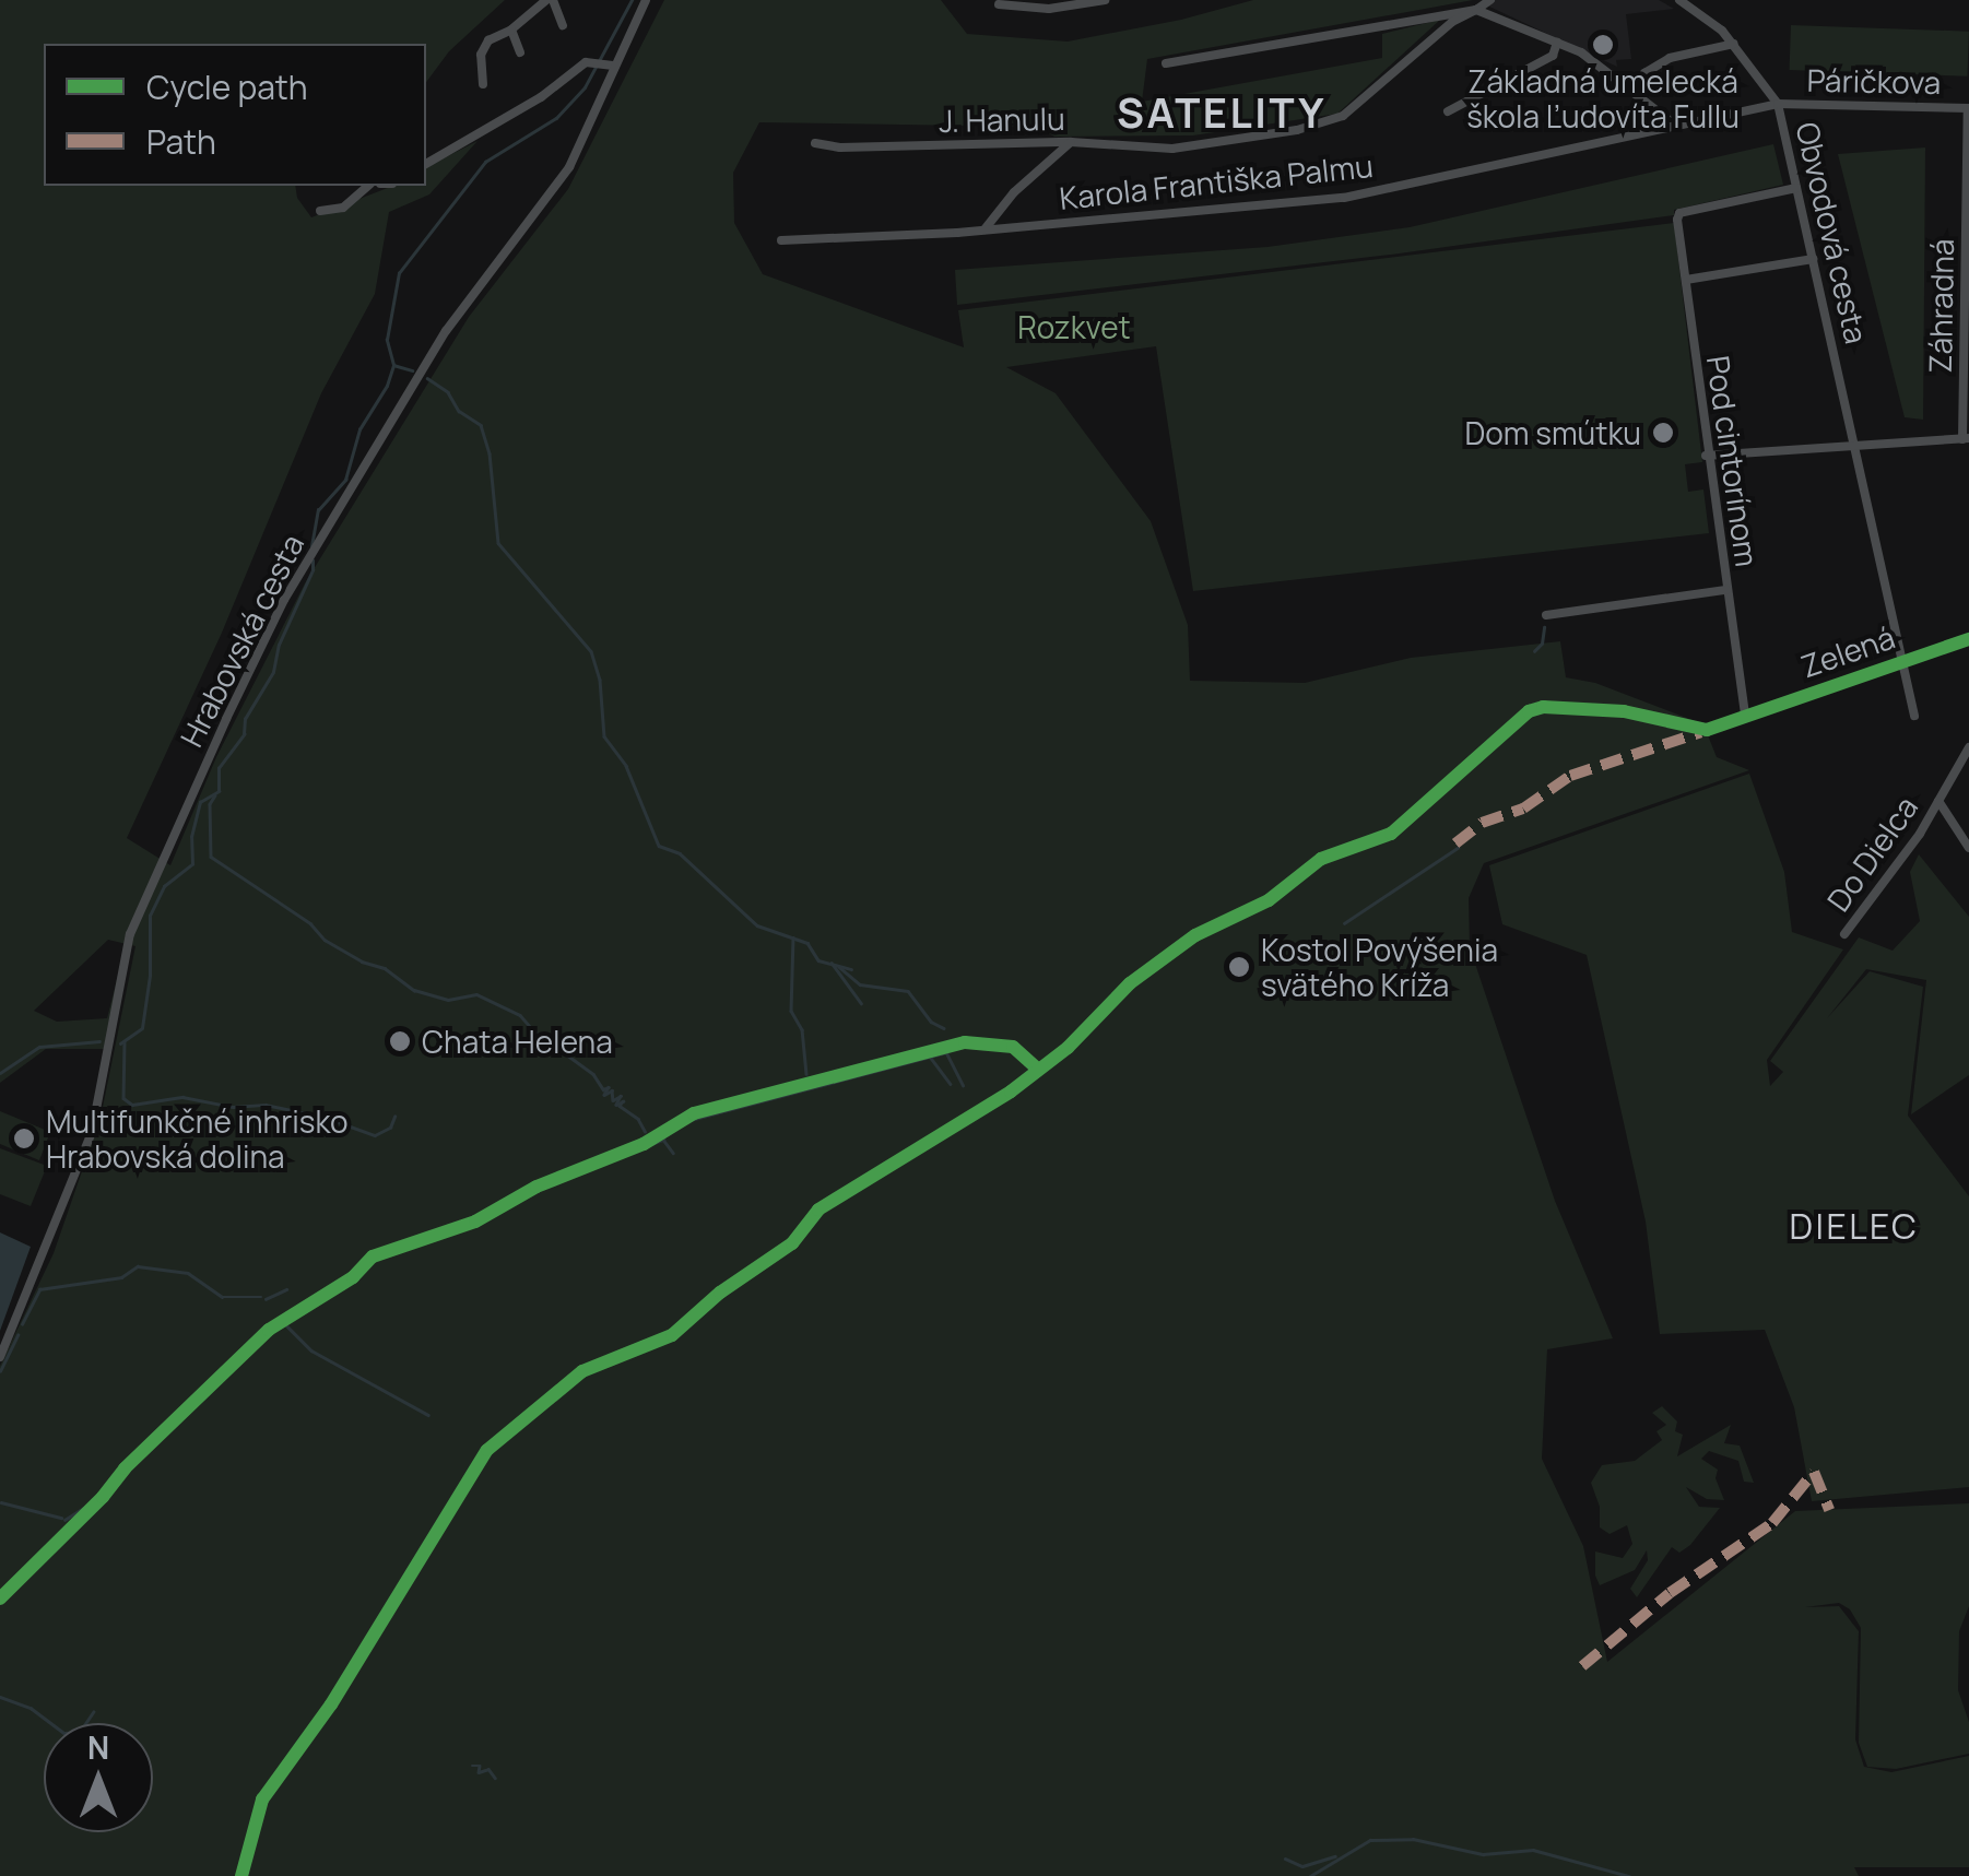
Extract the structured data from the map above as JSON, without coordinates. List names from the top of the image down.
{
  "streets": {
    "street": [
      "Páričkova",
      "J. Hanulu",
      "Karola Františka Palmu",
      "Obvodová cesta",
      "Záhradná",
      "Pod cintorínom",
      "Hrabovská cesta",
      "Zelená",
      "Do Dielca"
    ]
  },
  "crossings": [
    ["Páričkova", "Karola Františka Palmu"],
    ["Páričkova", "Obvodová cesta"],
    ["Páričkova", "Záhradná"],
    ["Karola Františka Palmu", "Obvodová cesta"],
    ["Obvodová cesta", "Pod cintorínom"],
    ["Obvodová cesta", "Zelená"],
    ["Pod cintorínom", "Zelená"]
  ],
  "districts": ["SATELITY", "DIELEC"],
  "parks": ["Rozkvet"],
  "places": [
    "Základná umelecká škola Ľudovíta Fullu",
    "Dom smútku",
    "Kostol Povýšenia svätého Kríža",
    "Chata Helena",
    "Multifunkčné inhrisko Hrabovská dolina"
  ],
  "legend": ["Cycle path", "Path"],
  "north": "top"
}
